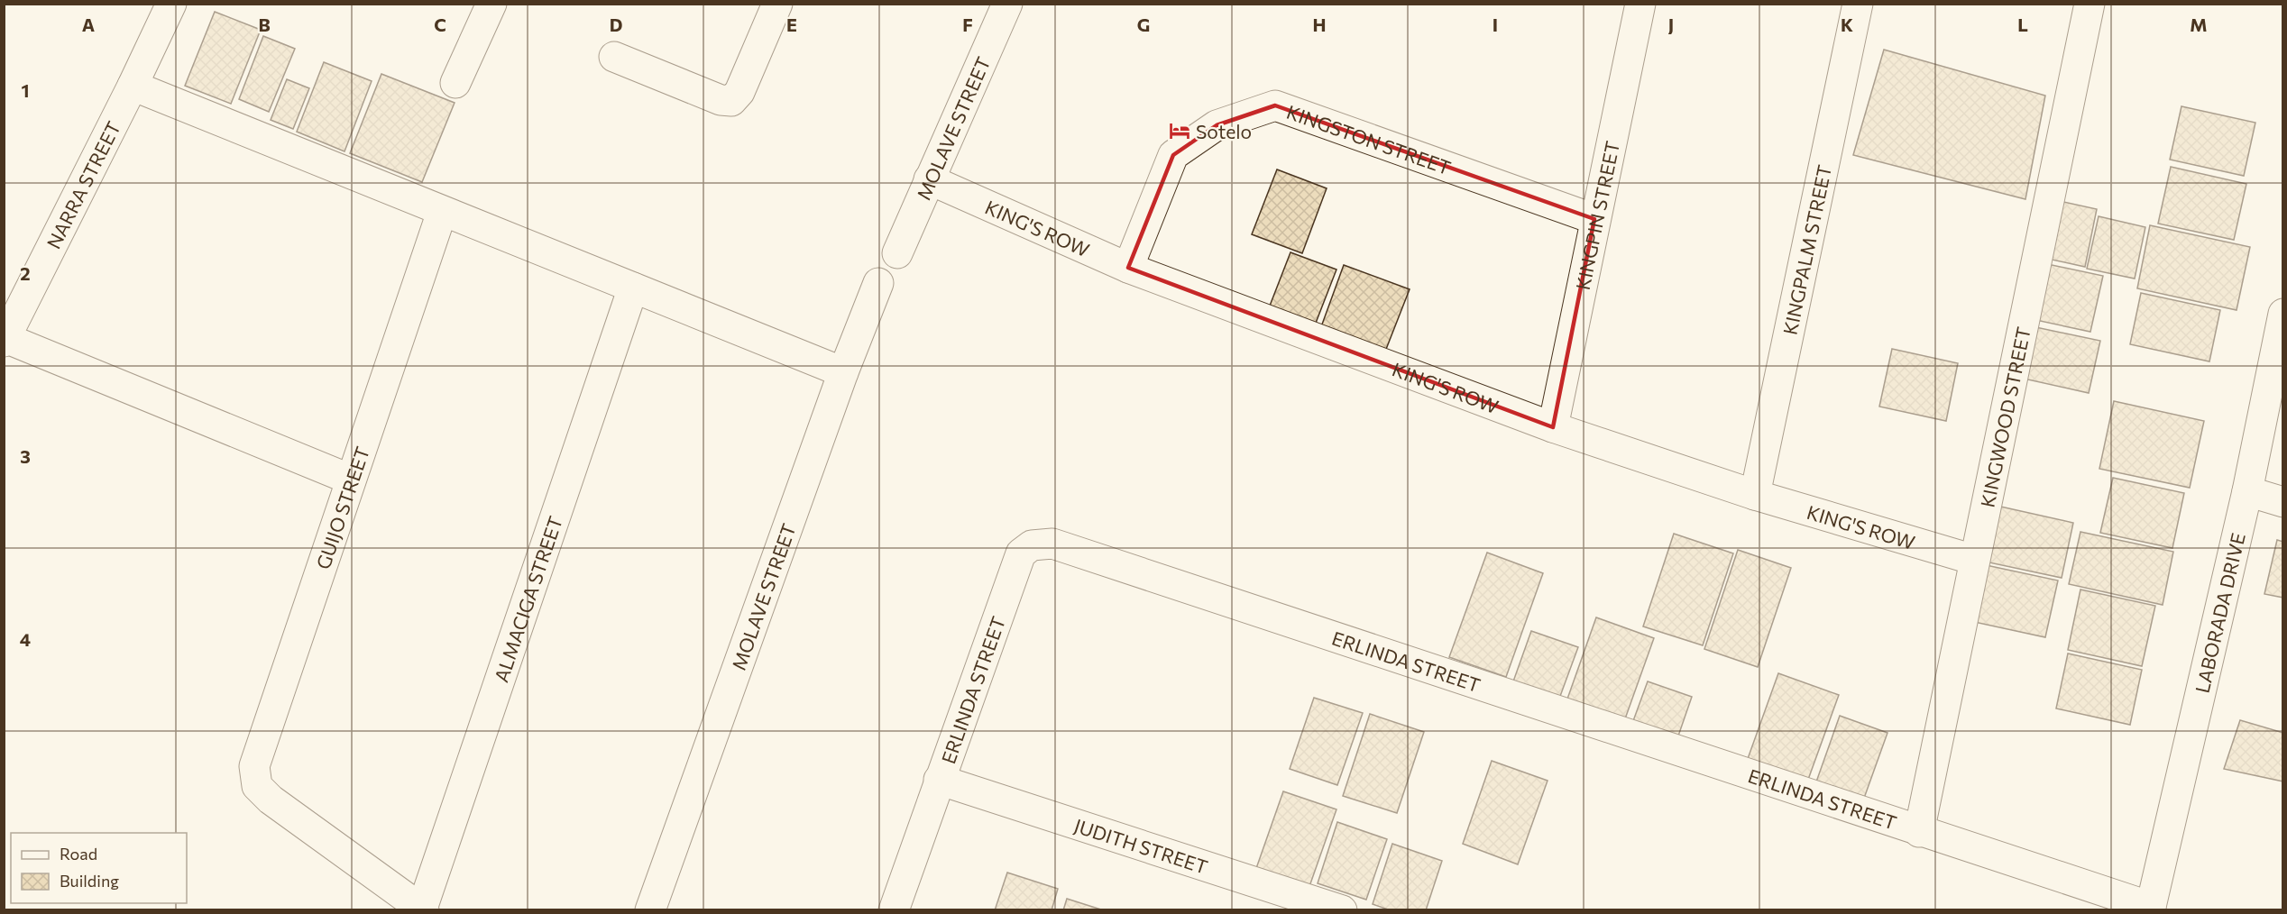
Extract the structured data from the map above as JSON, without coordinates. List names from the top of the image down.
{
  "streets": {
    "street": [
      "MOLAVE STREET",
      "KINGSTON STREET",
      "NARRA STREET",
      "KINGPIN STREET",
      "KING'S ROW",
      "KINGPALM STREET",
      "KINGWOOD STREET",
      "GUIJO STREET",
      "ALMACIGA STREET",
      "LABORADA DRIVE",
      "ERLINDA STREET",
      "JUDITH STREET"
    ]
  },
  "crossings": [
    ["MOLAVE STREET", "KING'S ROW"],
    ["KINGSTON STREET", "KINGPIN STREET"],
    ["KINGSTON STREET", "KING'S ROW"],
    ["KINGPIN STREET", "KING'S ROW"],
    ["KING'S ROW", "KINGPALM STREET"],
    ["KING'S ROW", "KINGWOOD STREET"],
    ["KINGWOOD STREET", "ERLINDA STREET"],
    ["GUIJO STREET", "ALMACIGA STREET"],
    ["LABORADA DRIVE", "ERLINDA STREET"],
    ["ERLINDA STREET", "JUDITH STREET"]
  ],
  "places": {
    "hotel": ["Sotelo"]
  },
  "legend": ["Road", "Building"],
  "grid": {
    "columns": [
      "A",
      "B",
      "C",
      "D",
      "E",
      "F",
      "G",
      "H",
      "I",
      "J",
      "K",
      "L",
      "M"
    ],
    "rows": [
      "1",
      "2",
      "3",
      "4"
    ]
  }
}
